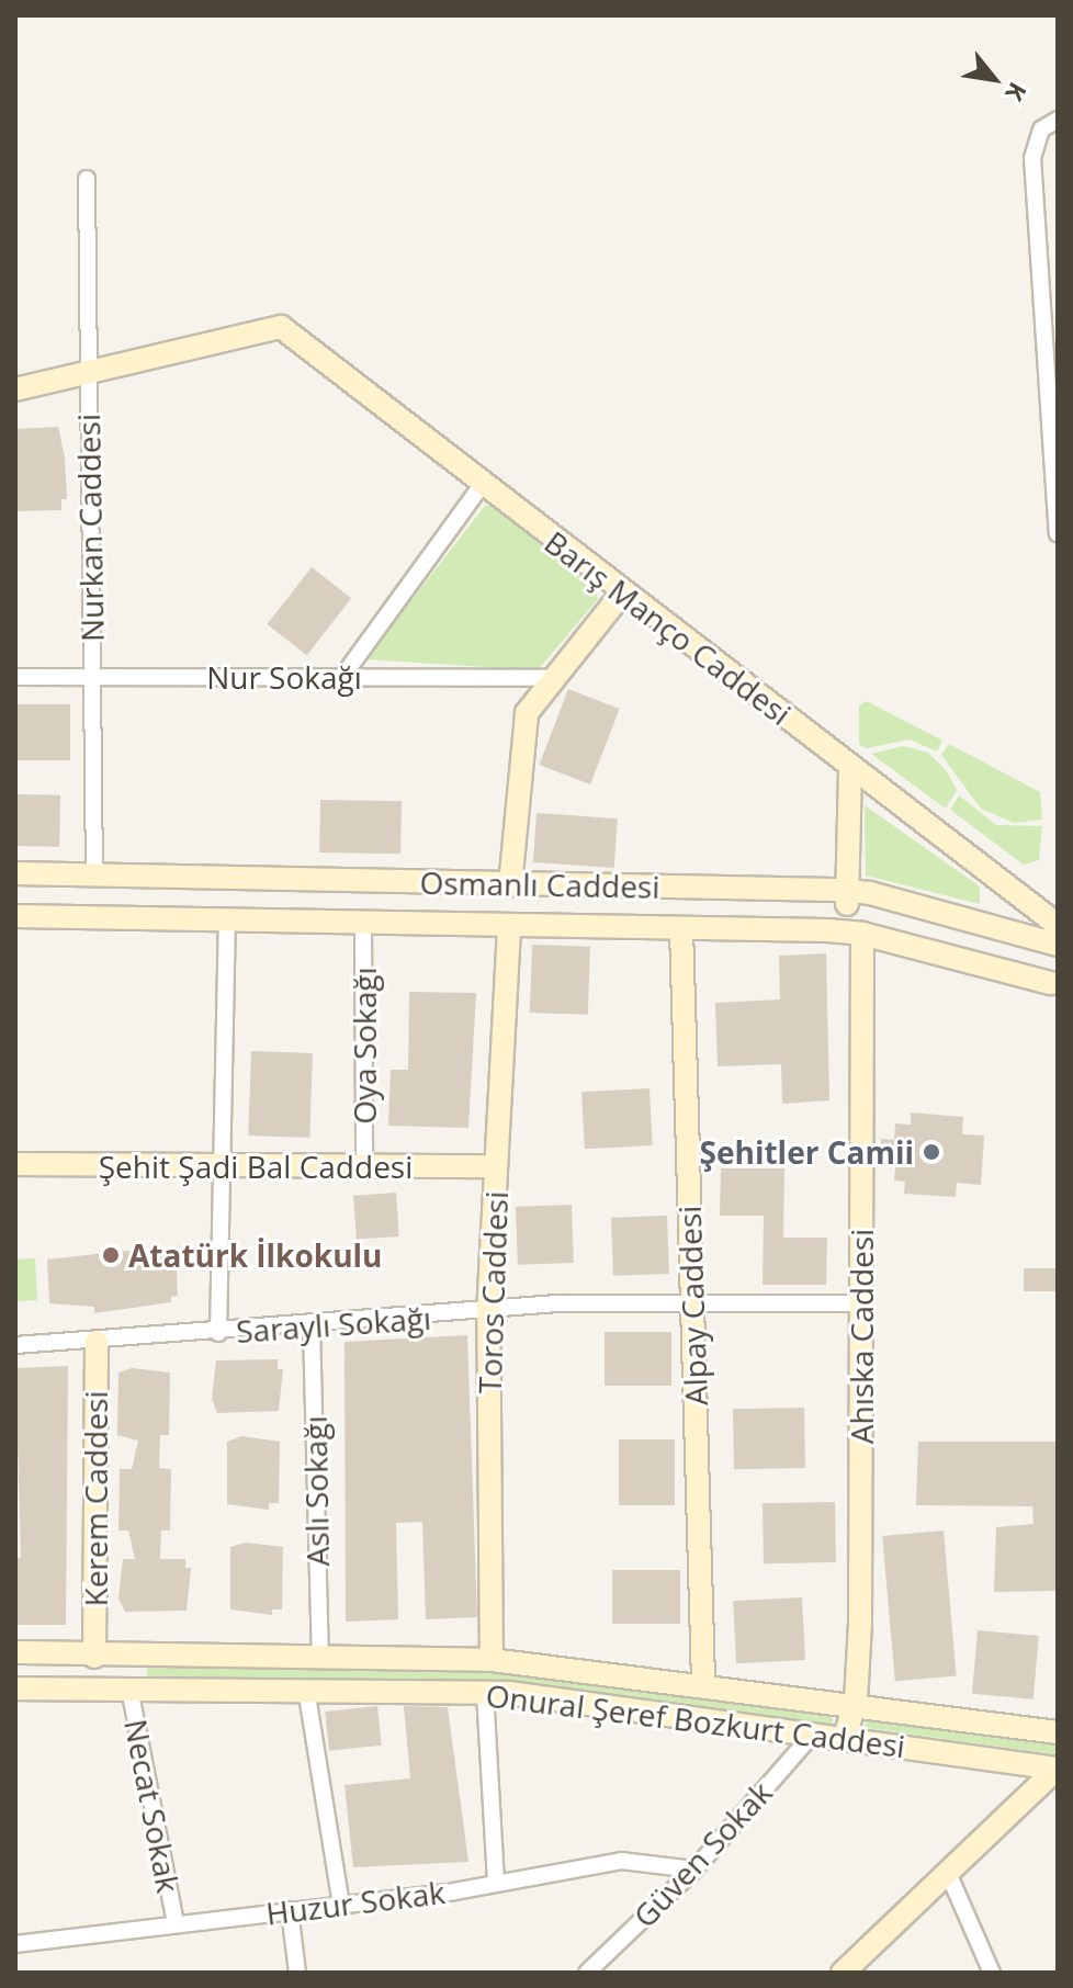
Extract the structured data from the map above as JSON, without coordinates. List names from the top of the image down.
{
  "streets": {
    "street": [
      "Nurkan Caddesi",
      "Barış Manço Caddesi",
      "Nur Sokağı",
      "Osmanlı Caddesi",
      "Oya Sokağı",
      "Şehit Şadi Bal Caddesi",
      "Toros Caddesi",
      "Alpay Caddesi",
      "Saraylı Sokağı",
      "Ahıska Caddesi",
      "Aslı Sokağı",
      "Kerem Caddesi",
      "Onural Şeref Bozkurt Caddesi",
      "Necat Sokak",
      "Güven Sokak",
      "Huzur Sokak"
    ]
  },
  "crossings": [
    ["Nurkan Caddesi", "Barış Manço Caddesi"],
    ["Nurkan Caddesi", "Nur Sokağı"],
    ["Nurkan Caddesi", "Osmanlı Caddesi"],
    ["Osmanlı Caddesi", "Oya Sokağı"],
    ["Osmanlı Caddesi", "Toros Caddesi"],
    ["Osmanlı Caddesi", "Alpay Caddesi"],
    ["Osmanlı Caddesi", "Ahıska Caddesi"],
    ["Oya Sokağı", "Şehit Şadi Bal Caddesi"],
    ["Şehit Şadi Bal Caddesi", "Toros Caddesi"],
    ["Toros Caddesi", "Saraylı Sokağı"],
    ["Toros Caddesi", "Onural Şeref Bozkurt Caddesi"],
    ["Alpay Caddesi", "Saraylı Sokağı"],
    ["Alpay Caddesi", "Onural Şeref Bozkurt Caddesi"],
    ["Saraylı Sokağı", "Ahıska Caddesi"],
    ["Saraylı Sokağı", "Aslı Sokağı"],
    ["Saraylı Sokağı", "Kerem Caddesi"],
    ["Ahıska Caddesi", "Onural Şeref Bozkurt Caddesi"],
    ["Aslı Sokağı", "Onural Şeref Bozkurt Caddesi"],
    ["Kerem Caddesi", "Onural Şeref Bozkurt Caddesi"],
    ["Onural Şeref Bozkurt Caddesi", "Necat Sokak"],
    ["Onural Şeref Bozkurt Caddesi", "Güven Sokak"],
    ["Necat Sokak", "Huzur Sokak"],
    ["Güven Sokak", "Huzur Sokak"]
  ],
  "places": ["Şehitler Camii", "Atatürk İlkokulu"],
  "north": "bottom right"
}
